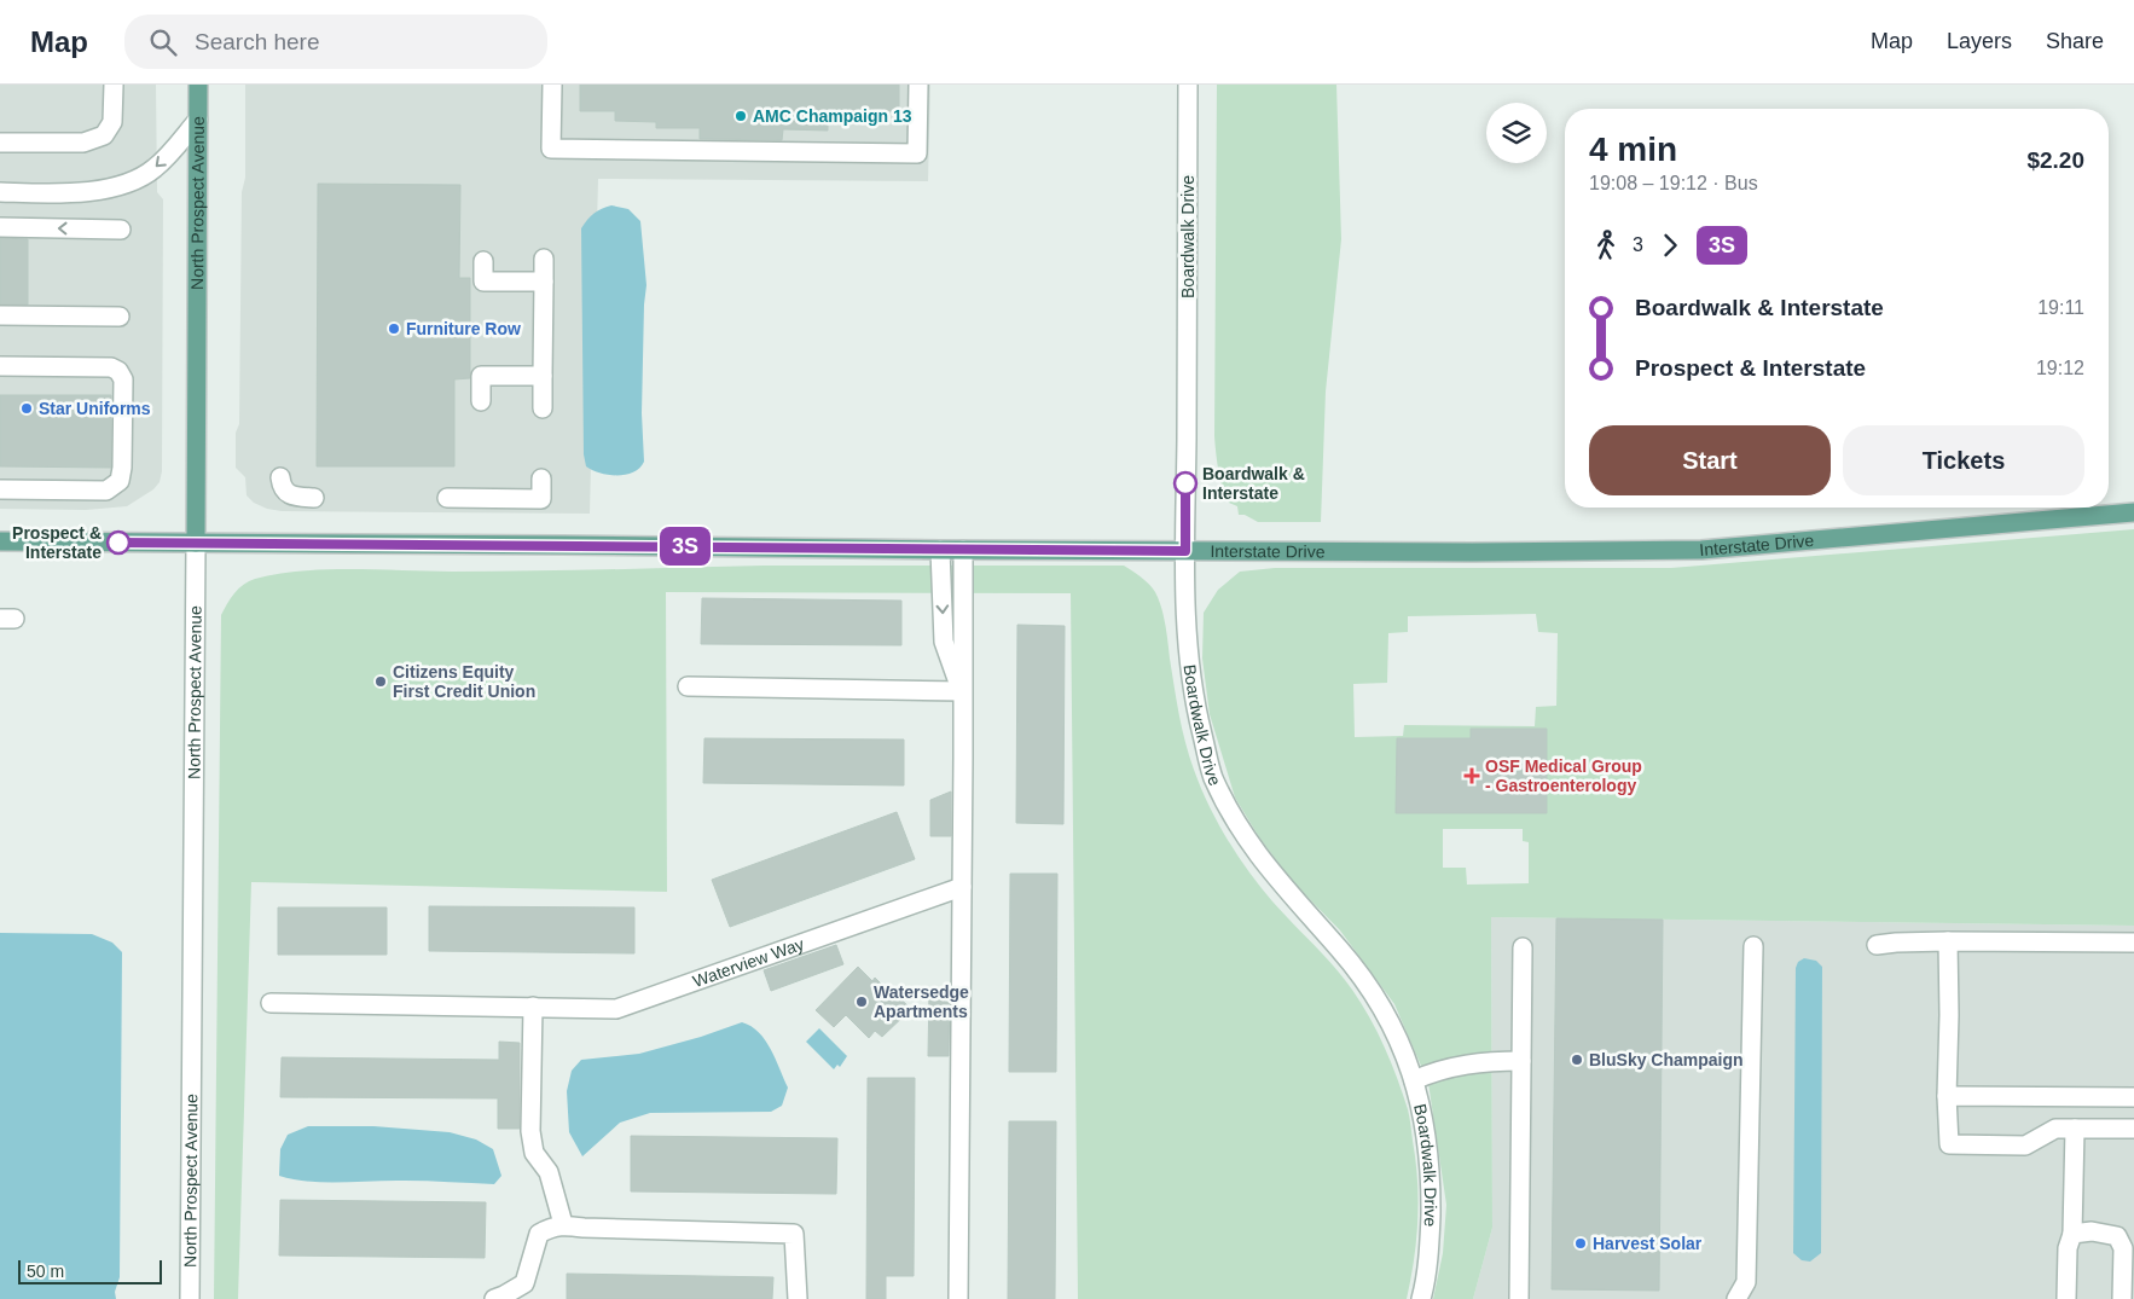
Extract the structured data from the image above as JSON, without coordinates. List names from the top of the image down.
{
  "streets": {
    "main road": ["North Prospect Avenue", "Interstate Drive"],
    "street": ["Boardwalk Drive", "Waterview Way"]
  },
  "crossings": [
    ["North Prospect Avenue", "Interstate Drive"],
    ["Boardwalk Drive", "Interstate Drive"]
  ],
  "places": {
    "other": [
      "AMC Champaign 13",
      "Furniture Row",
      "Star Uniforms",
      "Boardwalk & Interstate",
      "Prospect & Interstate",
      "Citizens Equity First Credit Union",
      "Watersedge Apartments",
      "BluSky Champaign",
      "Harvest Solar"
    ],
    "health": ["OSF Medical Group - Gastroenterology"]
  },
  "lines": ["bus line 3S"],
  "scale_bar": "50 m",
  "page": {
    "header": "Map",
    "search": "Search here",
    "nav": ["Map", "Layers", "Share"],
    "on_map": "3S",
    "heading": ["4 min", "19:08 – 19:12 · Bus", "$2.20"],
    "legs": ["3", "3S"],
    "list": [
      {
        "name": "Boardwalk & Interstate",
        "value": "19:11"
      },
      {
        "name": "Prospect & Interstate",
        "value": "19:12"
      }
    ],
    "buttons": ["Start", "Tickets"],
    "scale": "50 m"
  }
}
